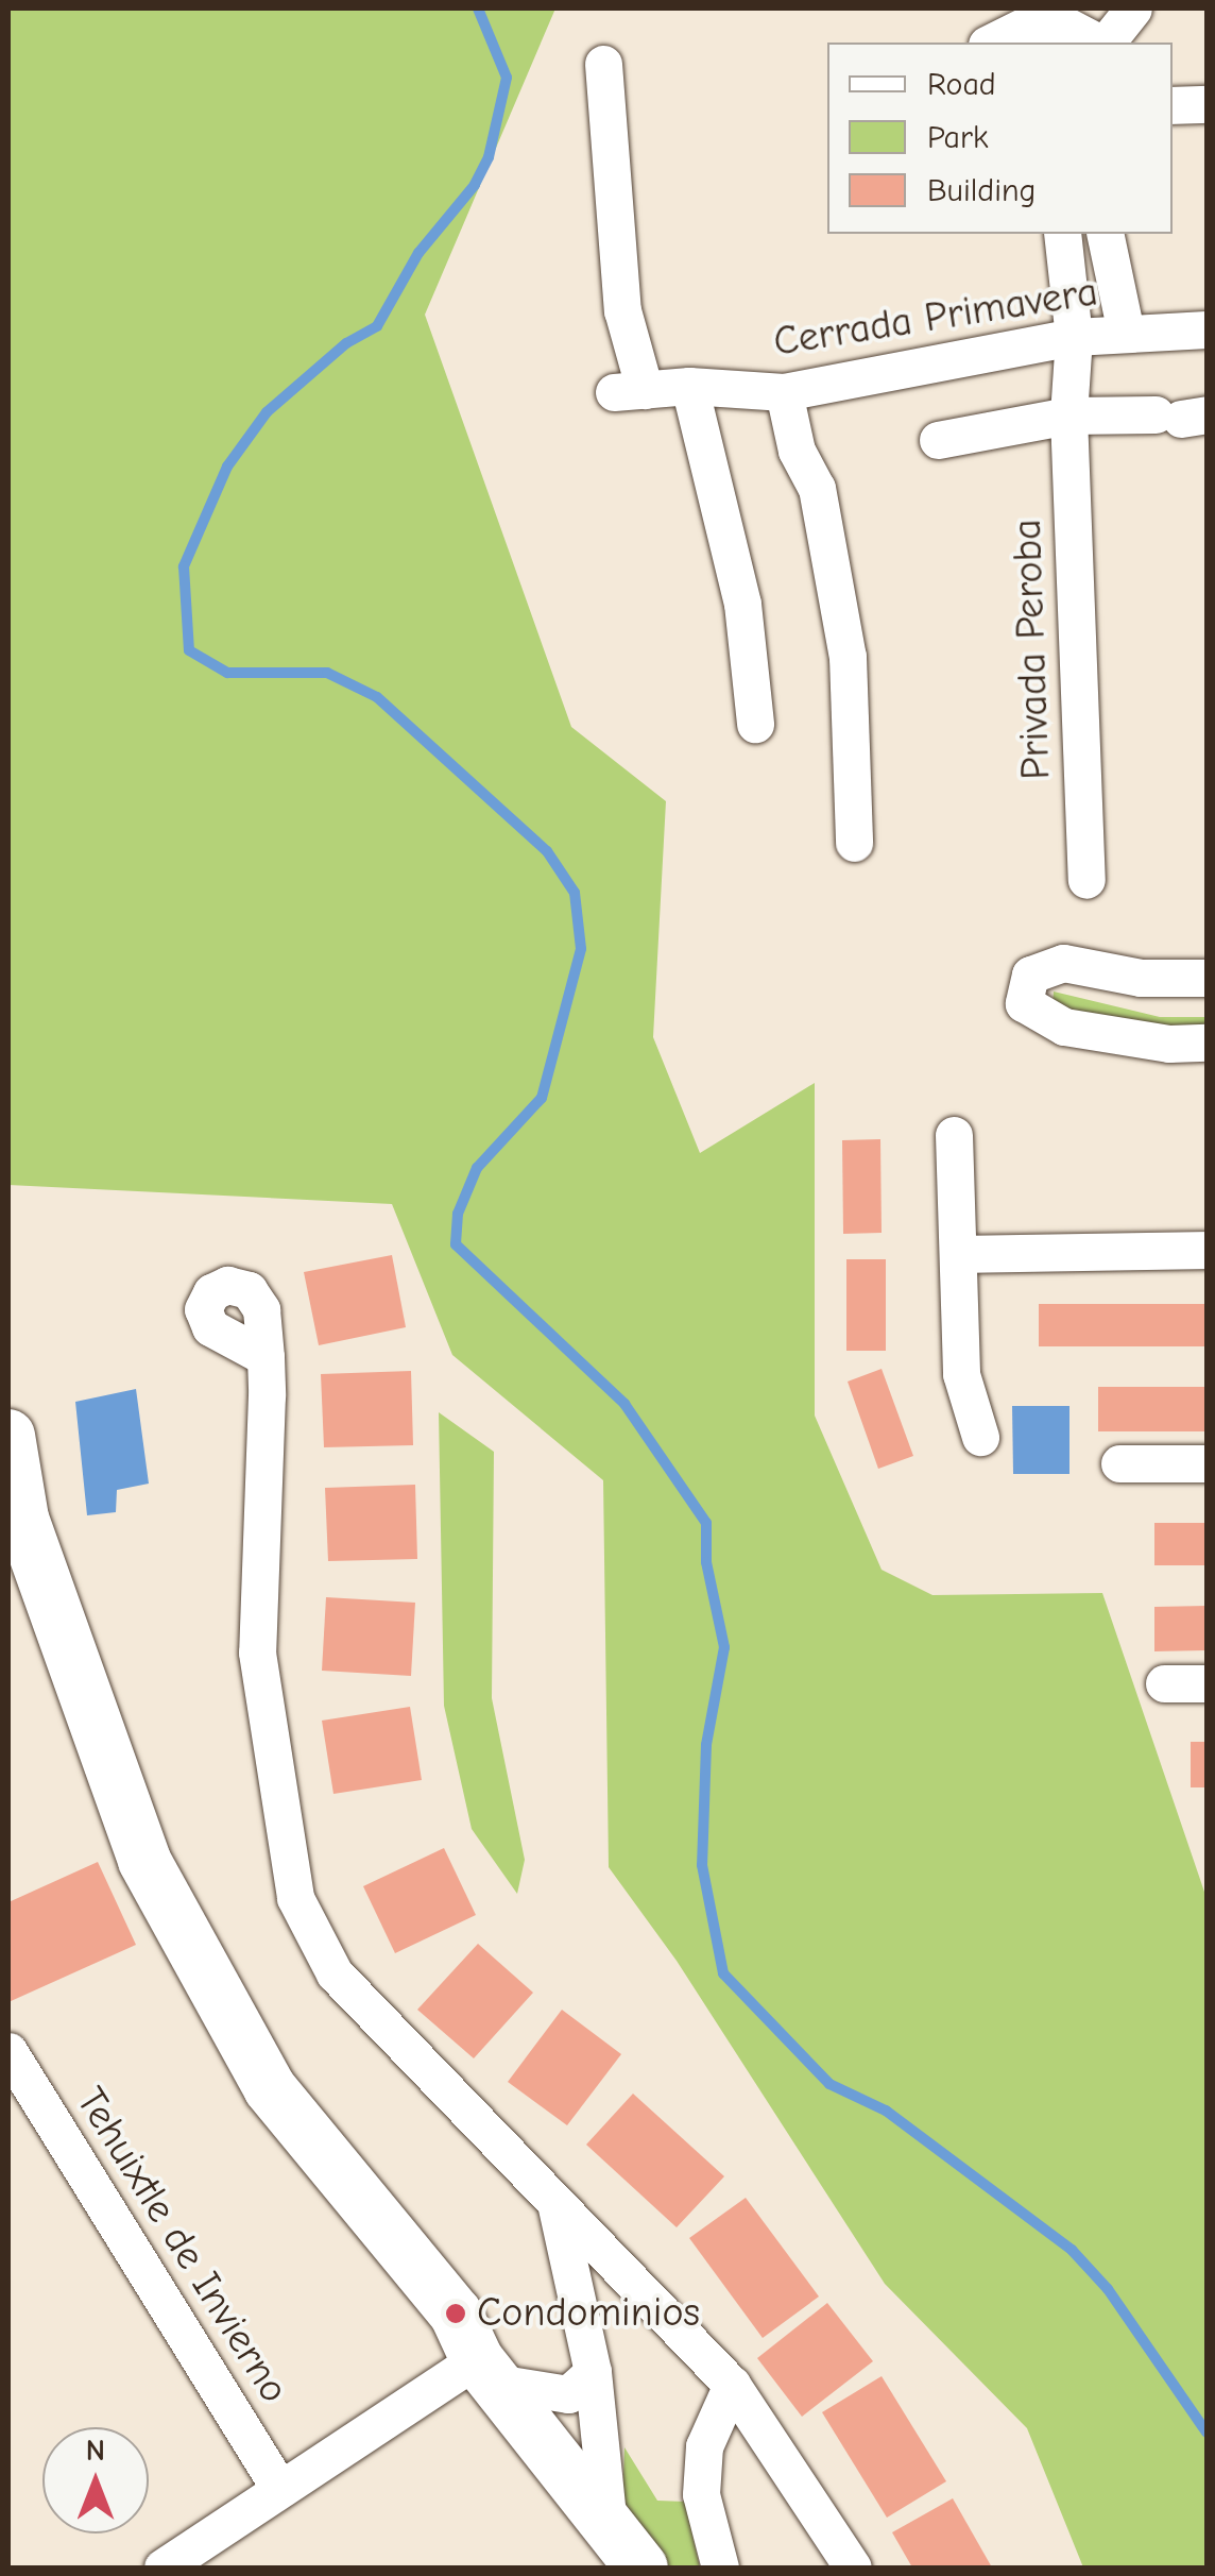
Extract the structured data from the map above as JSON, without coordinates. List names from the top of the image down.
{
  "streets": {
    "street": ["Cerrada Primavera", "Privada Peroba", "Tehuixtle de Invierno"]
  },
  "crossings": [
    ["Cerrada Primavera", "Privada Peroba"]
  ],
  "places": ["Condominios"],
  "legend": ["Road", "Park", "Building"],
  "north": "top"
}
